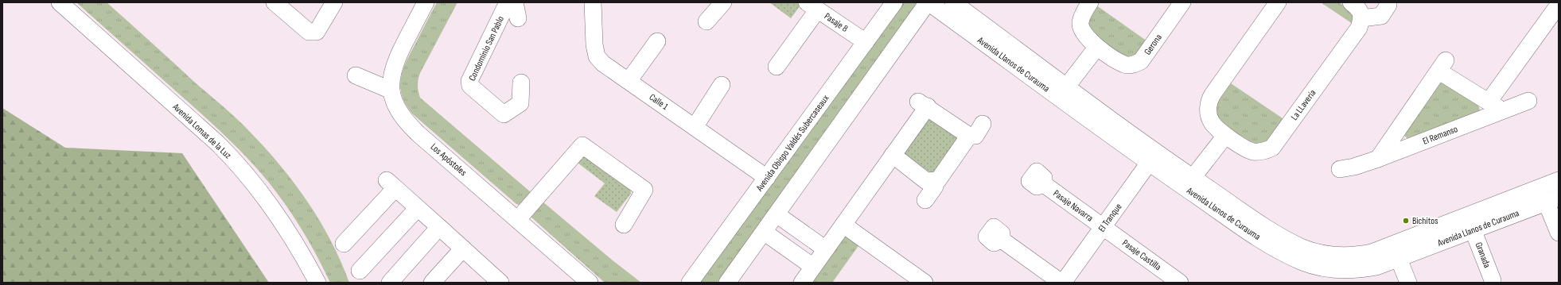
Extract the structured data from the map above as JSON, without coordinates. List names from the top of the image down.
{
  "streets": {
    "street": [
      "Pasaje 8",
      "Gerona",
      "Condominio San Pablo",
      "Avenida Llanos de Curauma",
      "Calle 1",
      "La LLavería",
      "Avenida Lomas de la Luz",
      "El Remanso",
      "Avenida Obispo Valdés Subercaseaux",
      "Los Apóstoles",
      "Pasaje Navarra",
      "El Tranque",
      "Pasaje Castilla",
      "Granada"
    ]
  },
  "crossings": [
    ["Pasaje 8", "Avenida Obispo Valdés Subercaseaux"],
    ["Avenida Llanos de Curauma", "El Tranque"],
    ["Avenida Llanos de Curauma", "Granada"],
    ["Calle 1", "Avenida Obispo Valdés Subercaseaux"],
    ["Pasaje Navarra", "El Tranque"],
    ["Pasaje Navarra", "Pasaje Castilla"],
    ["El Tranque", "Pasaje Castilla"]
  ],
  "places": ["Bichitos"]
}
